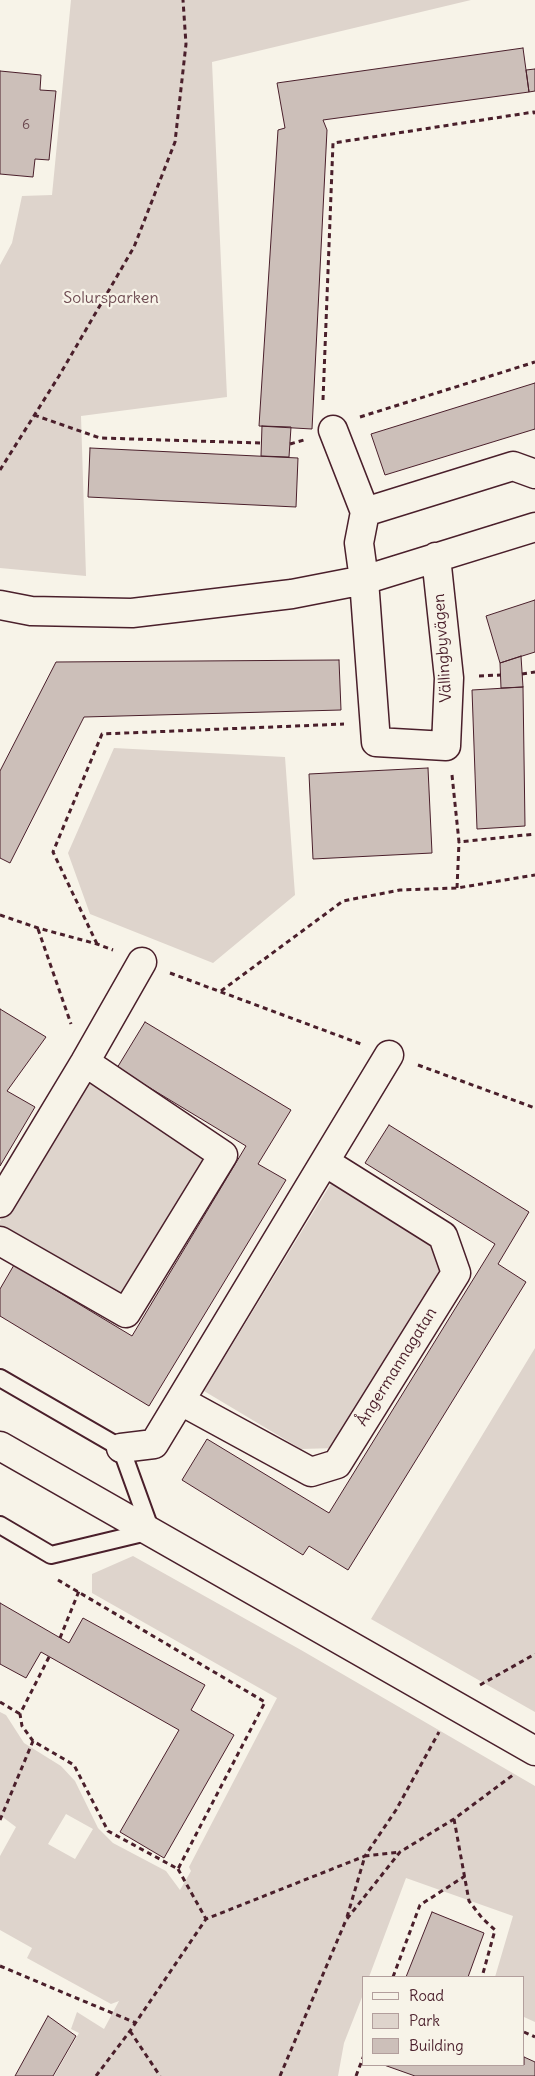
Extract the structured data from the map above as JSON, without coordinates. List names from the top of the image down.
{
  "streets": {
    "street": ["Vällingbyvägen", "Ångermannagatan"]
  },
  "parks": ["Solursparken"],
  "house_numbers": ["6"],
  "legend": ["Road", "Park", "Building"]
}
